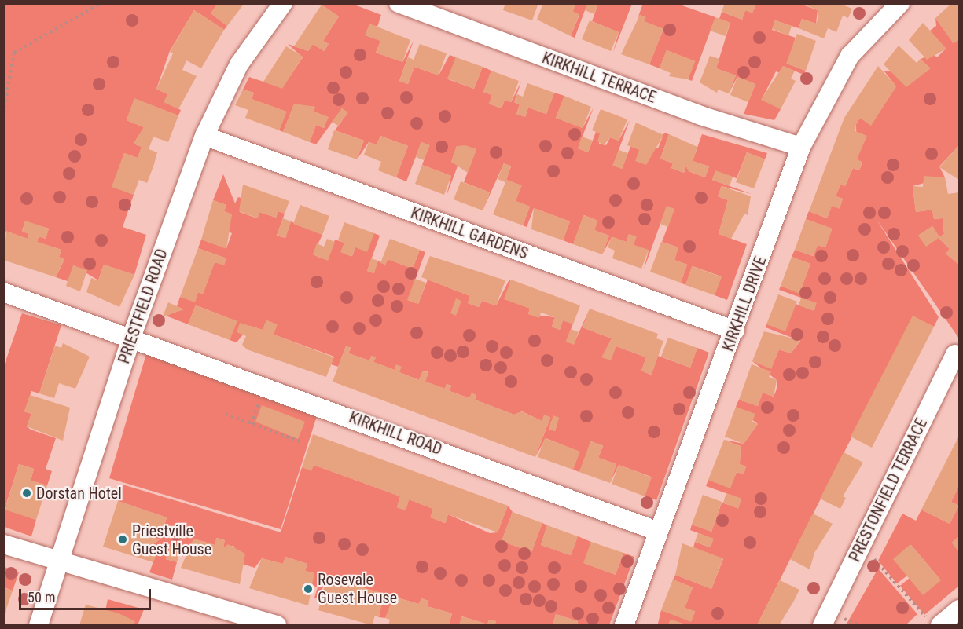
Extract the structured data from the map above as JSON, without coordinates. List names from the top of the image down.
{
  "streets": {
    "street": [
      "KIRKHILL TERRACE",
      "KIRKHILL GARDENS",
      "KIRKHILL DRIVE",
      "PRIESTFIELD ROAD",
      "KIRKHILL ROAD",
      "PRESTONFIELD TERRACE"
    ]
  },
  "crossings": [
    ["KIRKHILL TERRACE", "KIRKHILL DRIVE"],
    ["KIRKHILL GARDENS", "KIRKHILL DRIVE"],
    ["KIRKHILL GARDENS", "PRIESTFIELD ROAD"],
    ["KIRKHILL DRIVE", "KIRKHILL ROAD"],
    ["PRIESTFIELD ROAD", "KIRKHILL ROAD"]
  ],
  "places": ["Dorstan Hotel", "Priestville Guest House", "Rosevale Guest House"],
  "scale_bar": "50 m"
}
